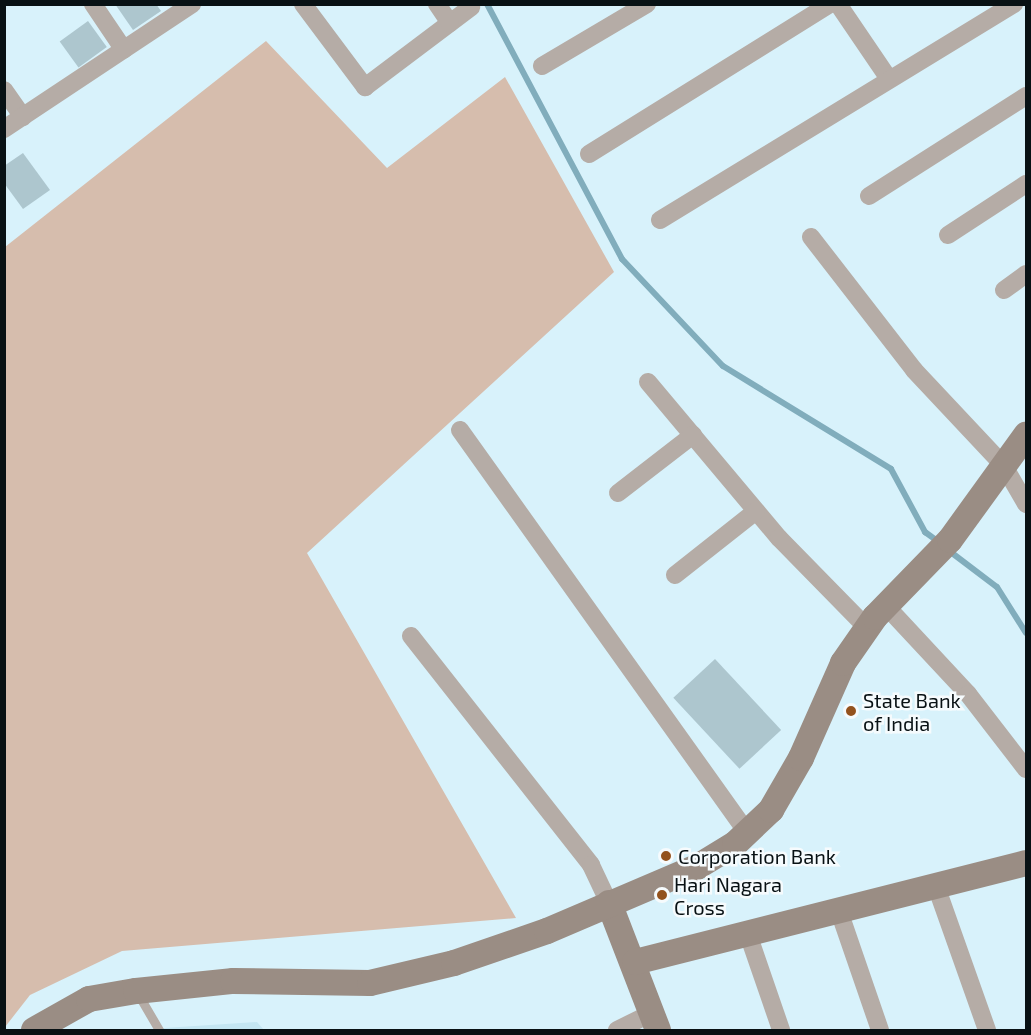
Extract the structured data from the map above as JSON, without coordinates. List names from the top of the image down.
{
  "places": ["State Bank of India", "Corporation Bank", "Hari Nagara Cross"]
}
